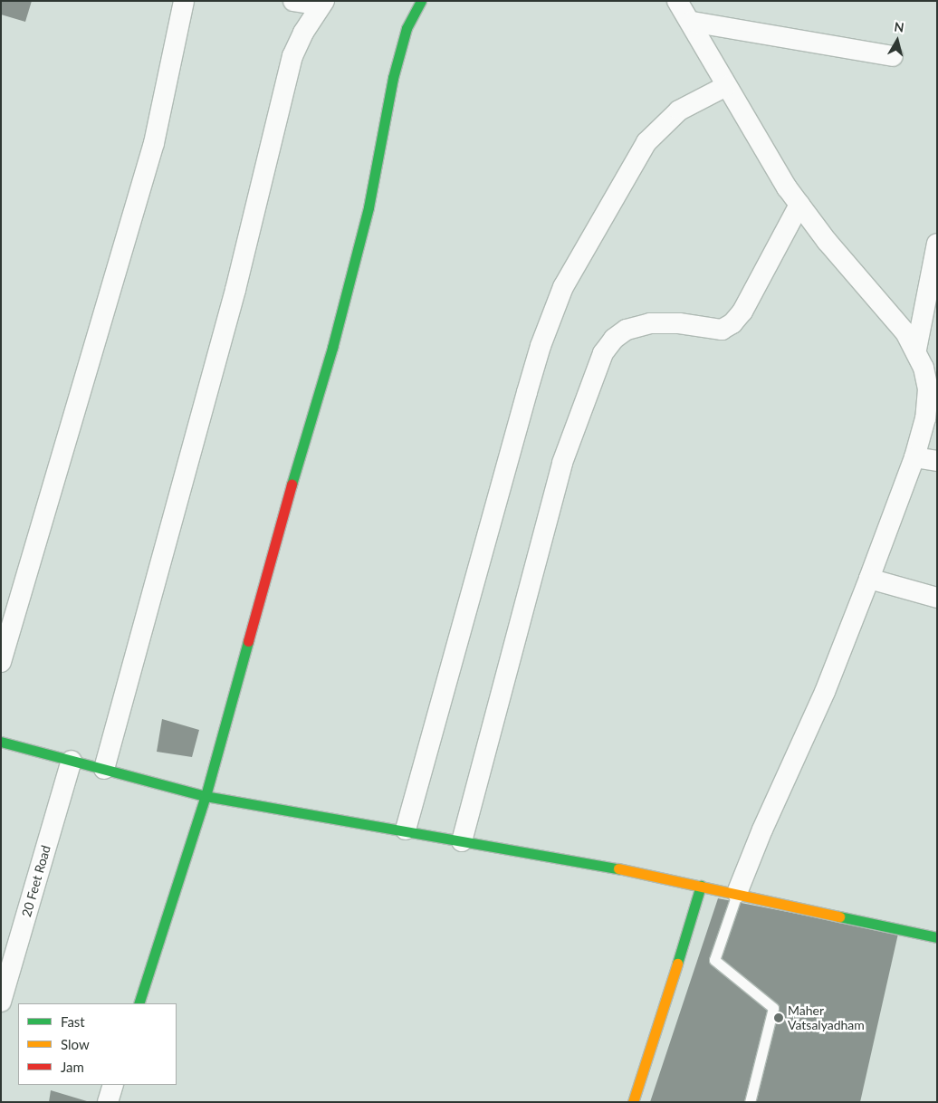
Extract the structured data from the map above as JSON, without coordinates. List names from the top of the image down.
{
  "streets": {
    "street": ["20 Feet Road"]
  },
  "places": ["Maher Vatsalyadham"],
  "legend": ["Fast", "Slow", "Jam"],
  "north": "top"
}
